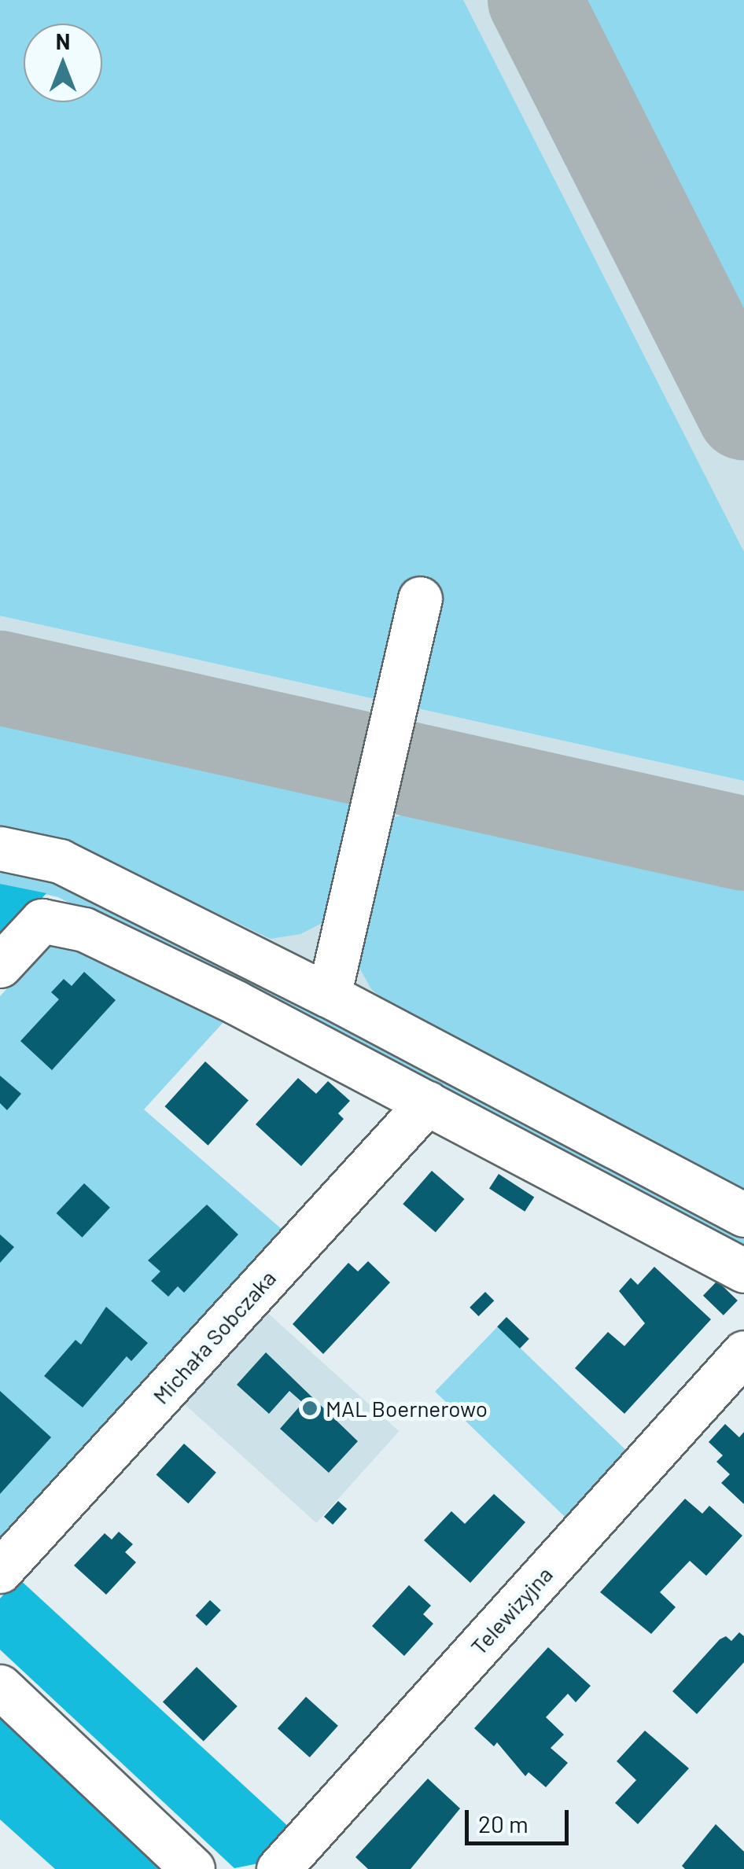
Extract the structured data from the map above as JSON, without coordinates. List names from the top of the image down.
{
  "streets": {
    "street": ["Michała Sobczaka", "Telewizyjna"]
  },
  "places": ["MAL Boernerowo"],
  "scale_bar": "20 m",
  "north": "top"
}
